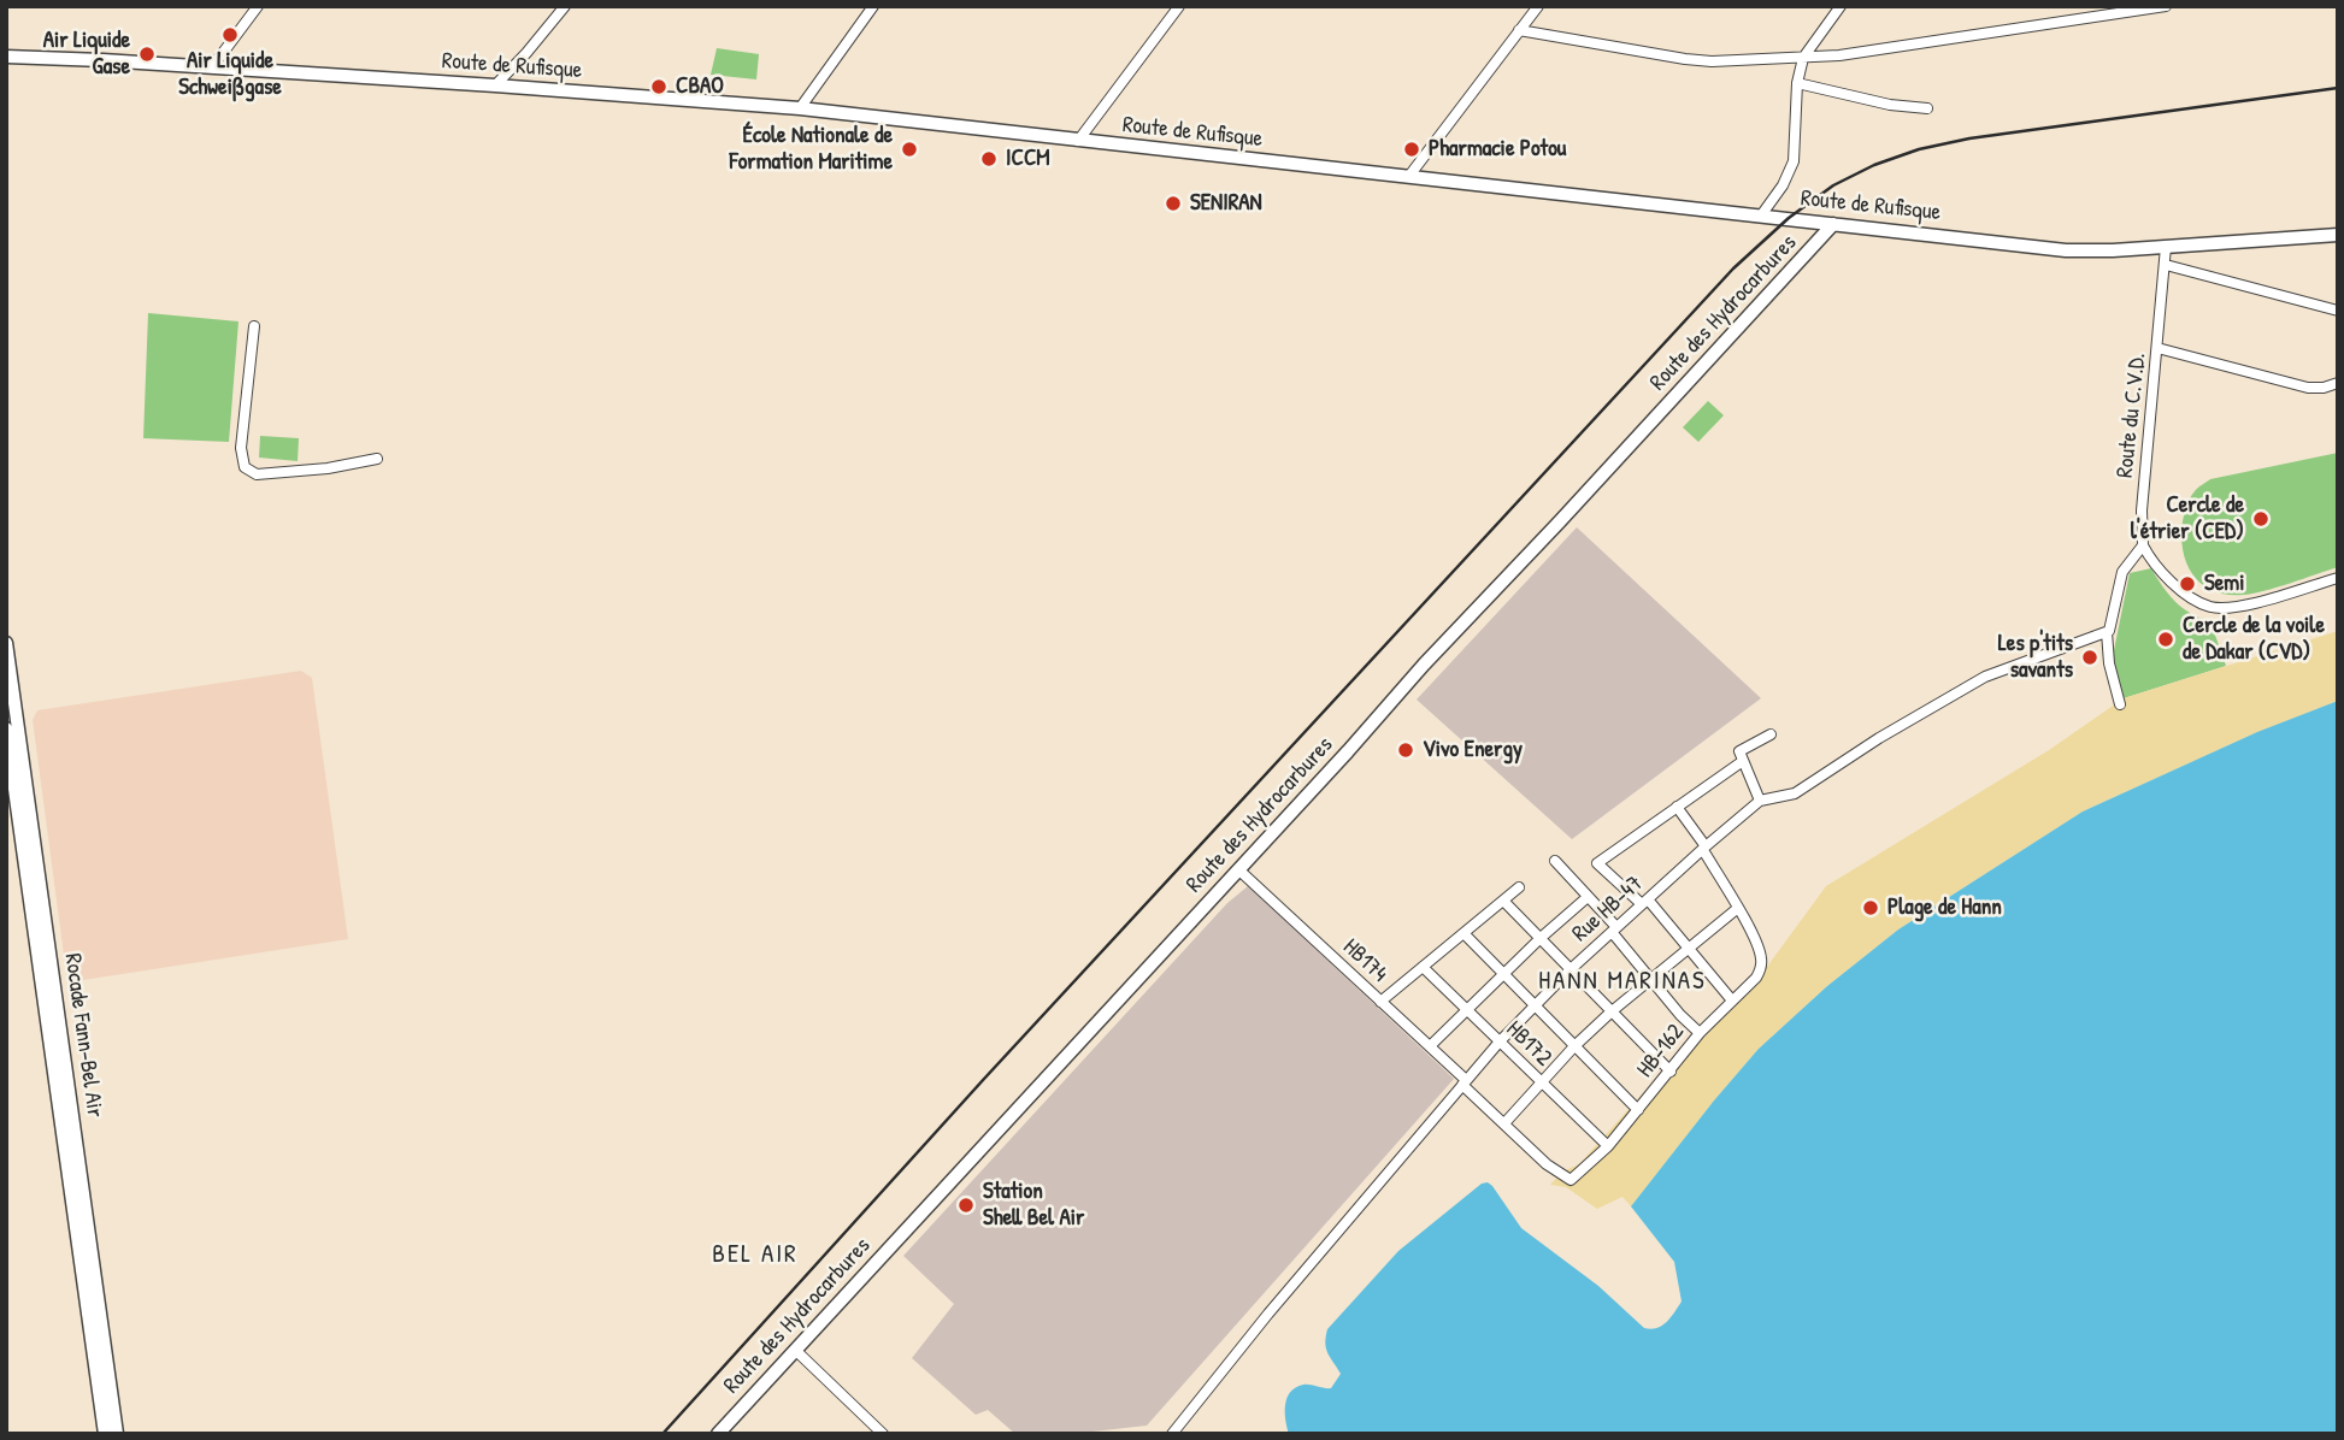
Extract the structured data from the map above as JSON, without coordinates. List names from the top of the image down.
{
  "streets": {
    "street": [
      "Route de Rufisque",
      "Route des Hydrocarbures",
      "Route du C.V.D.",
      "Rue HB-47",
      "HB174",
      "Rocade Fann-Bel Air",
      "HB172",
      "HB-162"
    ]
  },
  "crossings": [
    ["Route de Rufisque", "Route des Hydrocarbures"],
    ["Route de Rufisque", "Route du C.V.D."],
    ["Route des Hydrocarbures", "HB174"],
    ["Rue HB-47", "HB174"],
    ["Rue HB-47", "HB172"],
    ["Rue HB-47", "HB-162"],
    ["HB174", "HB-162"],
    ["HB172", "HB-162"]
  ],
  "districts": ["HANN MARINAS", "BEL AIR"],
  "places": [
    "Air Liquide Schweißgase",
    "Air Liquide Gase",
    "CBAO",
    "École Nationale de Formation Maritime",
    "Pharmacie Potou",
    "ICCM",
    "SENIRAN",
    "Cercle de l'étrier (CED)",
    "Semi",
    "Cercle de la voile de Dakar (CVD)",
    "Les p'tits savants",
    "Vivo Energy",
    "Plage de Hann",
    "Station Shell Bel Air"
  ]
}
